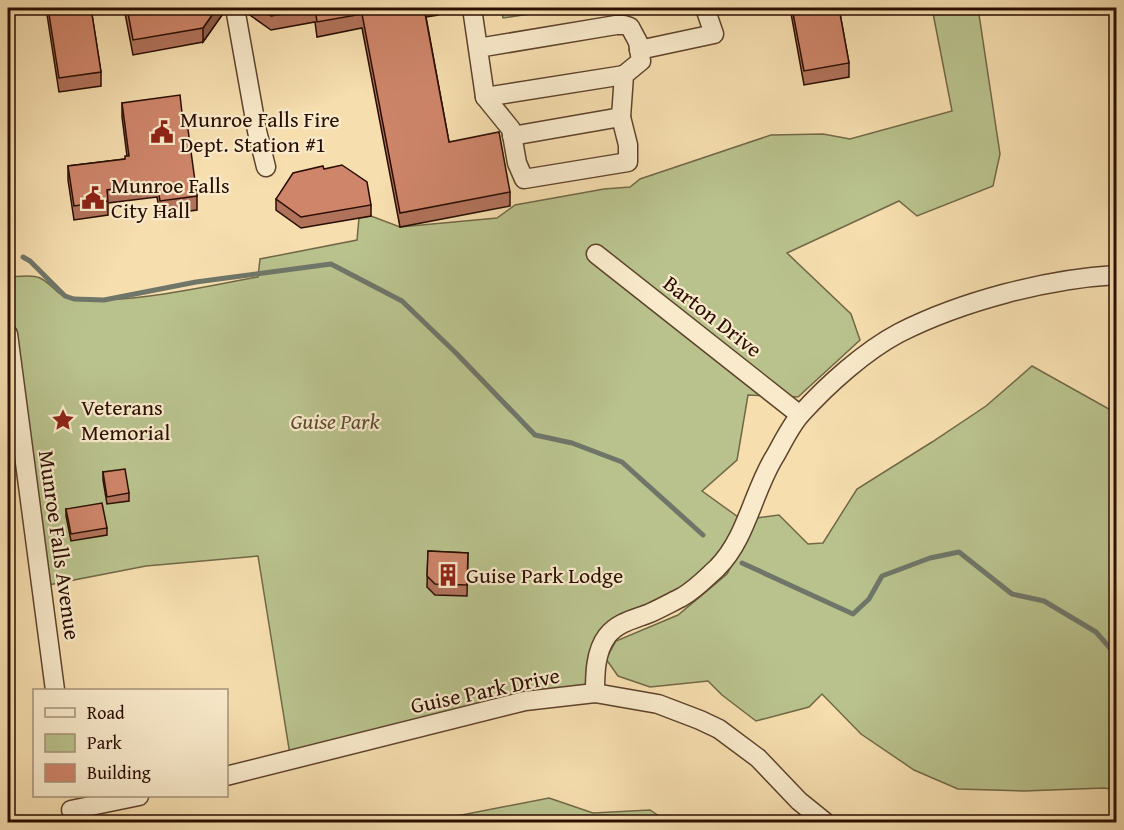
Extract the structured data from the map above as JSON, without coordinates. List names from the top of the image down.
{
  "streets": {
    "street": ["Barton Drive", "Munroe Falls Avenue", "Guise Park Drive"]
  },
  "parks": ["Guise Park"],
  "places": {
    "public building": ["Munroe Falls Fire Dept. Station #1", "Munroe Falls City Hall"],
    "place": ["Veterans Memorial"],
    "building": ["Guise Park Lodge"]
  },
  "legend": ["Road", "Park", "Building"]
}
